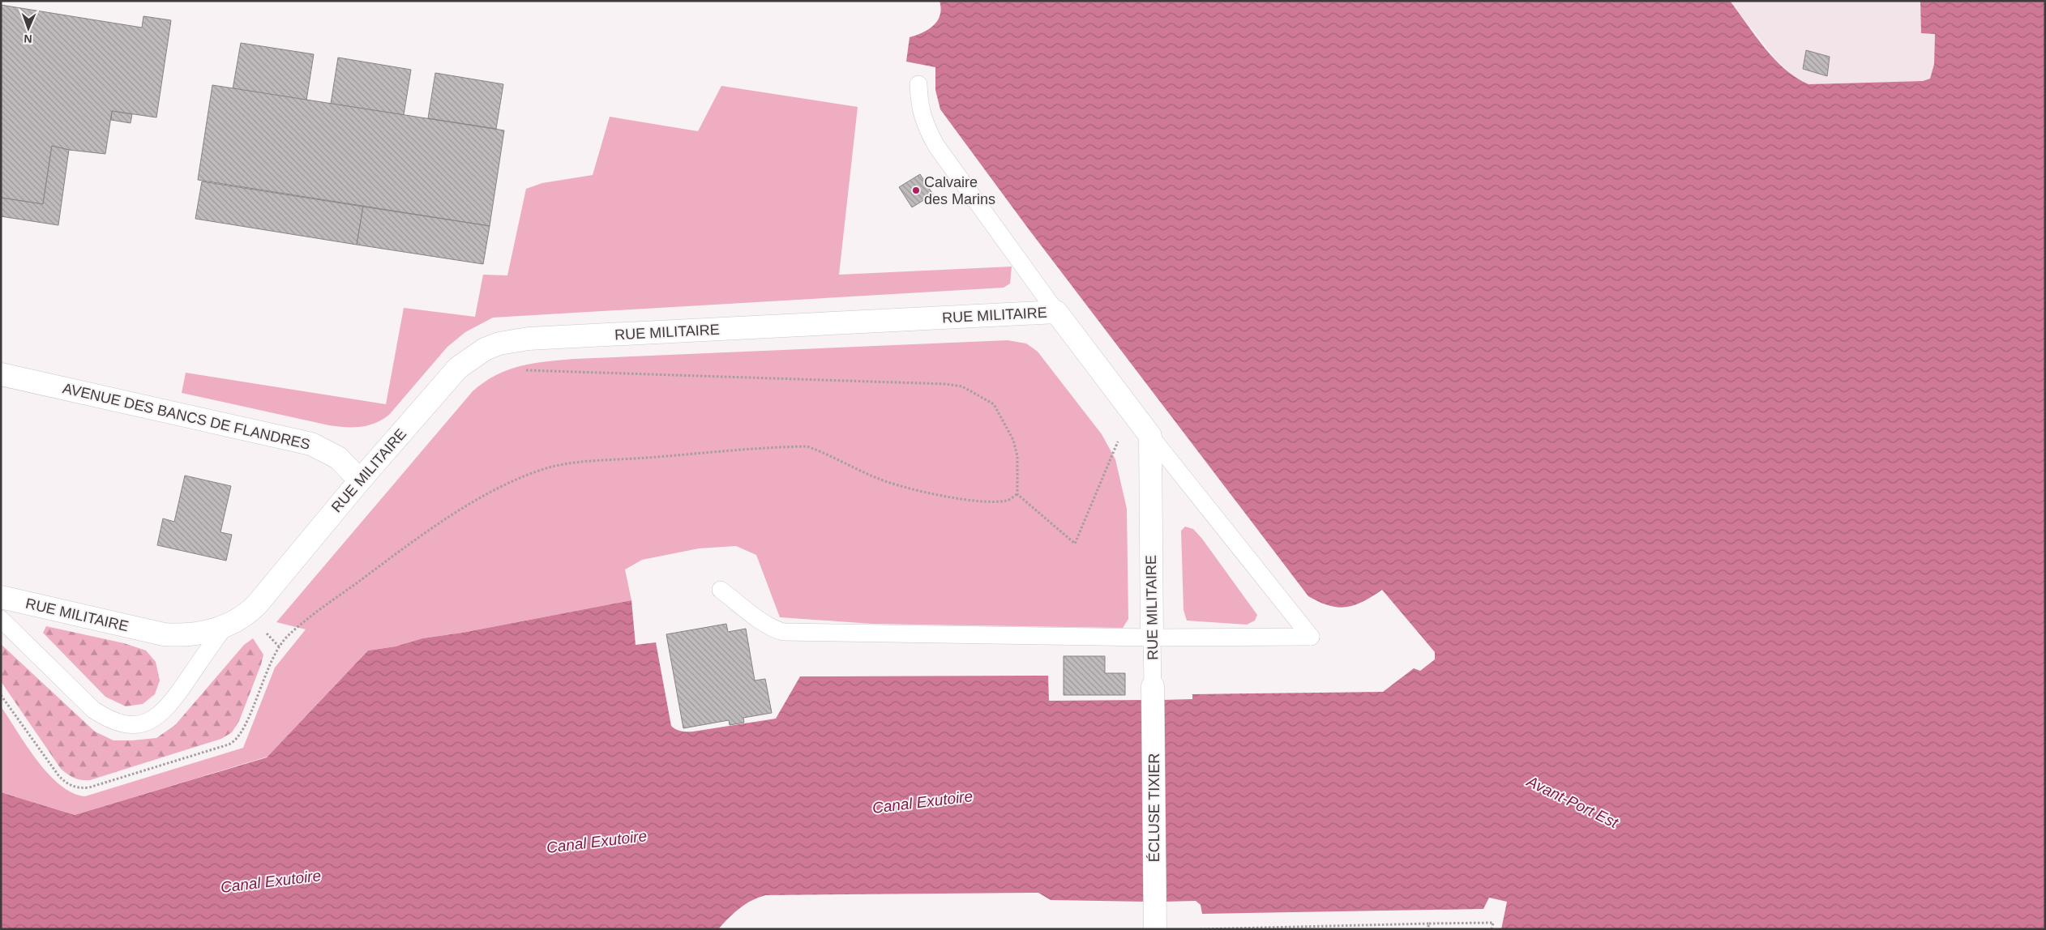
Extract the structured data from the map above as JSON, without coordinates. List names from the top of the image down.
{
  "streets": {
    "street": ["RUE MILITAIRE", "AVENUE DES BANCS DE FLANDRES", "ÉCLUSE TIXIER"]
  },
  "crossings": [
    ["RUE MILITAIRE", "AVENUE DES BANCS DE FLANDRES"],
    ["RUE MILITAIRE", "ÉCLUSE TIXIER"]
  ],
  "water": ["Canal Exutoire", "Avant-Port Est"],
  "places": ["Calvaire des Marins"],
  "north": "bottom"
}
